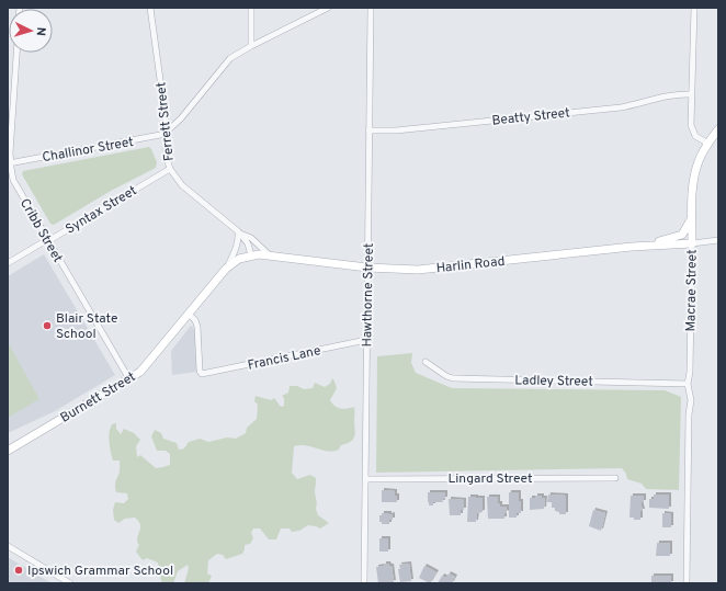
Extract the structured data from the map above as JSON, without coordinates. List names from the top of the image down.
{
  "streets": {
    "main road": ["Harlin Road", "Macrae Street", "Burnett Street"],
    "street": [
      "Beatty Street",
      "Ferrett Street",
      "Challinor Street",
      "Syntax Street",
      "Cribb Street",
      "Hawthorne Street",
      "Francis Lane",
      "Ladley Street",
      "Lingard Street"
    ]
  },
  "crossings": [
    ["Beatty Street", "Hawthorne Street"],
    ["Ferrett Street", "Challinor Street"],
    ["Ferrett Street", "Syntax Street"],
    ["Ferrett Street", "Harlin Road"],
    ["Challinor Street", "Cribb Street"],
    ["Syntax Street", "Cribb Street"],
    ["Cribb Street", "Burnett Street"],
    ["Harlin Road", "Macrae Street"],
    ["Harlin Road", "Hawthorne Street"],
    ["Harlin Road", "Burnett Street"],
    ["Macrae Street", "Ladley Street"],
    ["Hawthorne Street", "Francis Lane"],
    ["Hawthorne Street", "Lingard Street"],
    ["Francis Lane", "Burnett Street"]
  ],
  "places": ["Blair State School", "Ipswich Grammar School"],
  "north": "right"
}
